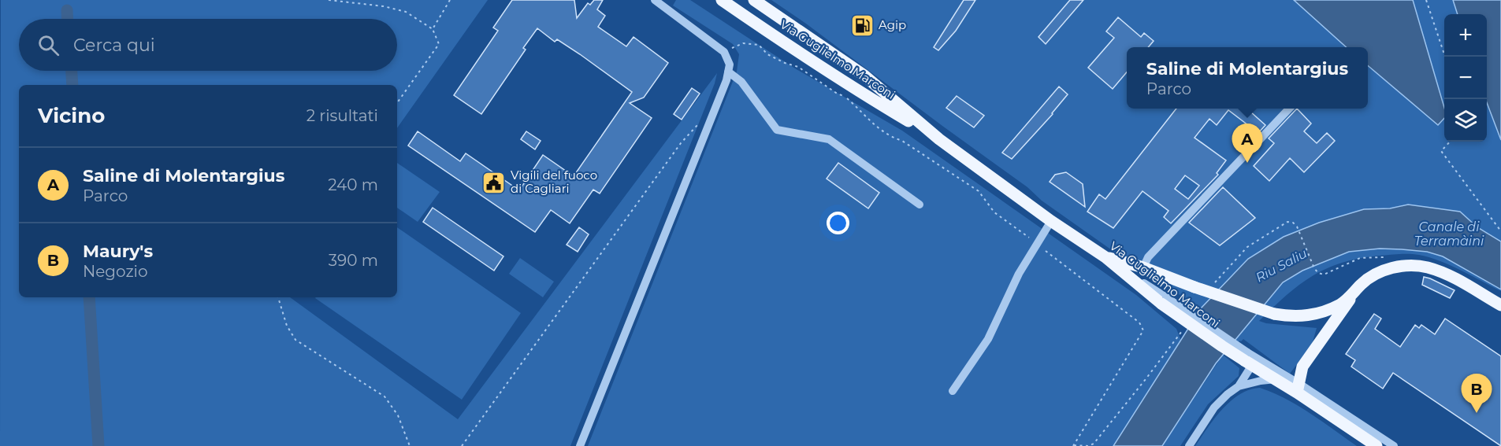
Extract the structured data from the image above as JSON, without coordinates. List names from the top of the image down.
{
  "streets": {
    "main road": ["Via Guglielmo Marconi"]
  },
  "water": ["Canale di Terramàini", "Riu Saliu"],
  "places": {
    "fuel station": ["Agip"],
    "public building": ["Vigili del fuoco di Cagliari"]
  },
  "page": {
    "map_buttons": ["+", "−"],
    "search": "Cerca qui",
    "popup": ["Saline di Molentargius", "Parco"],
    "heading": ["Vicino", "2 risultati"],
    "pins": ["A", "B"],
    "list": [
      {
        "mark": "A",
        "name": "Saline di Molentargius",
        "note": "Parco",
        "value": "240 m"
      },
      {
        "mark": "B",
        "name": "Maury's",
        "note": "Negozio",
        "value": "390 m"
      }
    ]
  }
}
